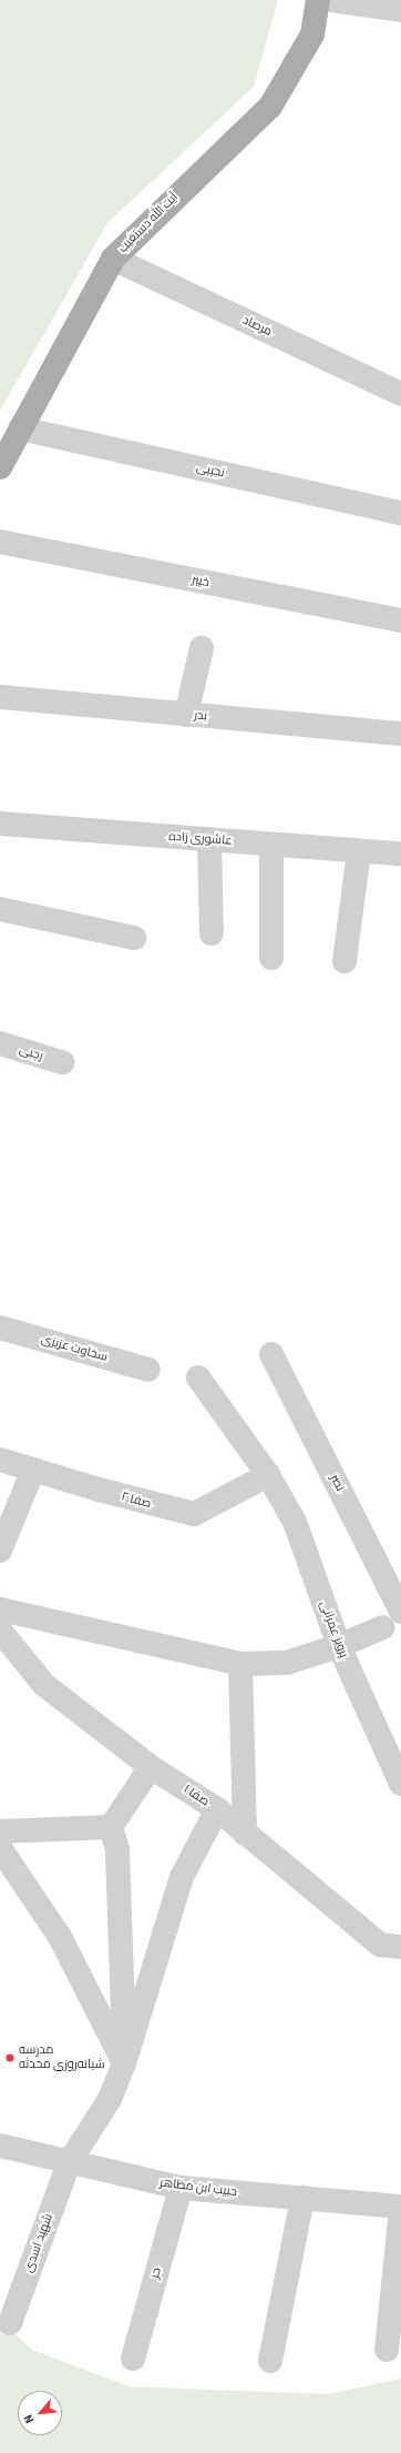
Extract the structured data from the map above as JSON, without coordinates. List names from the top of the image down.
{
  "streets": {
    "main road": ["آیت الله دستغیب"],
    "street": [
      "مرصاد",
      "نجیبی",
      "خیبر",
      "بدر",
      "عاشوری زاده",
      "رجبی",
      "سخاوت عزیزی",
      "نصر",
      "صفا ۲",
      "پرویز عمرانی",
      "صفا ۱",
      "حبیب ابن مظاهر",
      "شهید اسدی",
      "حر"
    ]
  },
  "crossings": [
    ["آیت الله دستغیب", "مرصاد"],
    ["آیت الله دستغیب", "نجیبی"],
    ["صفا ۲", "پرویز عمرانی"],
    ["صفا ۱", "شهید اسدی"],
    ["حبیب ابن مظاهر", "شهید اسدی"],
    ["حبیب ابن مظاهر", "حر"]
  ],
  "places": ["مدرسه شبانه‌روزی محدثه"],
  "north": "bottom left"
}
